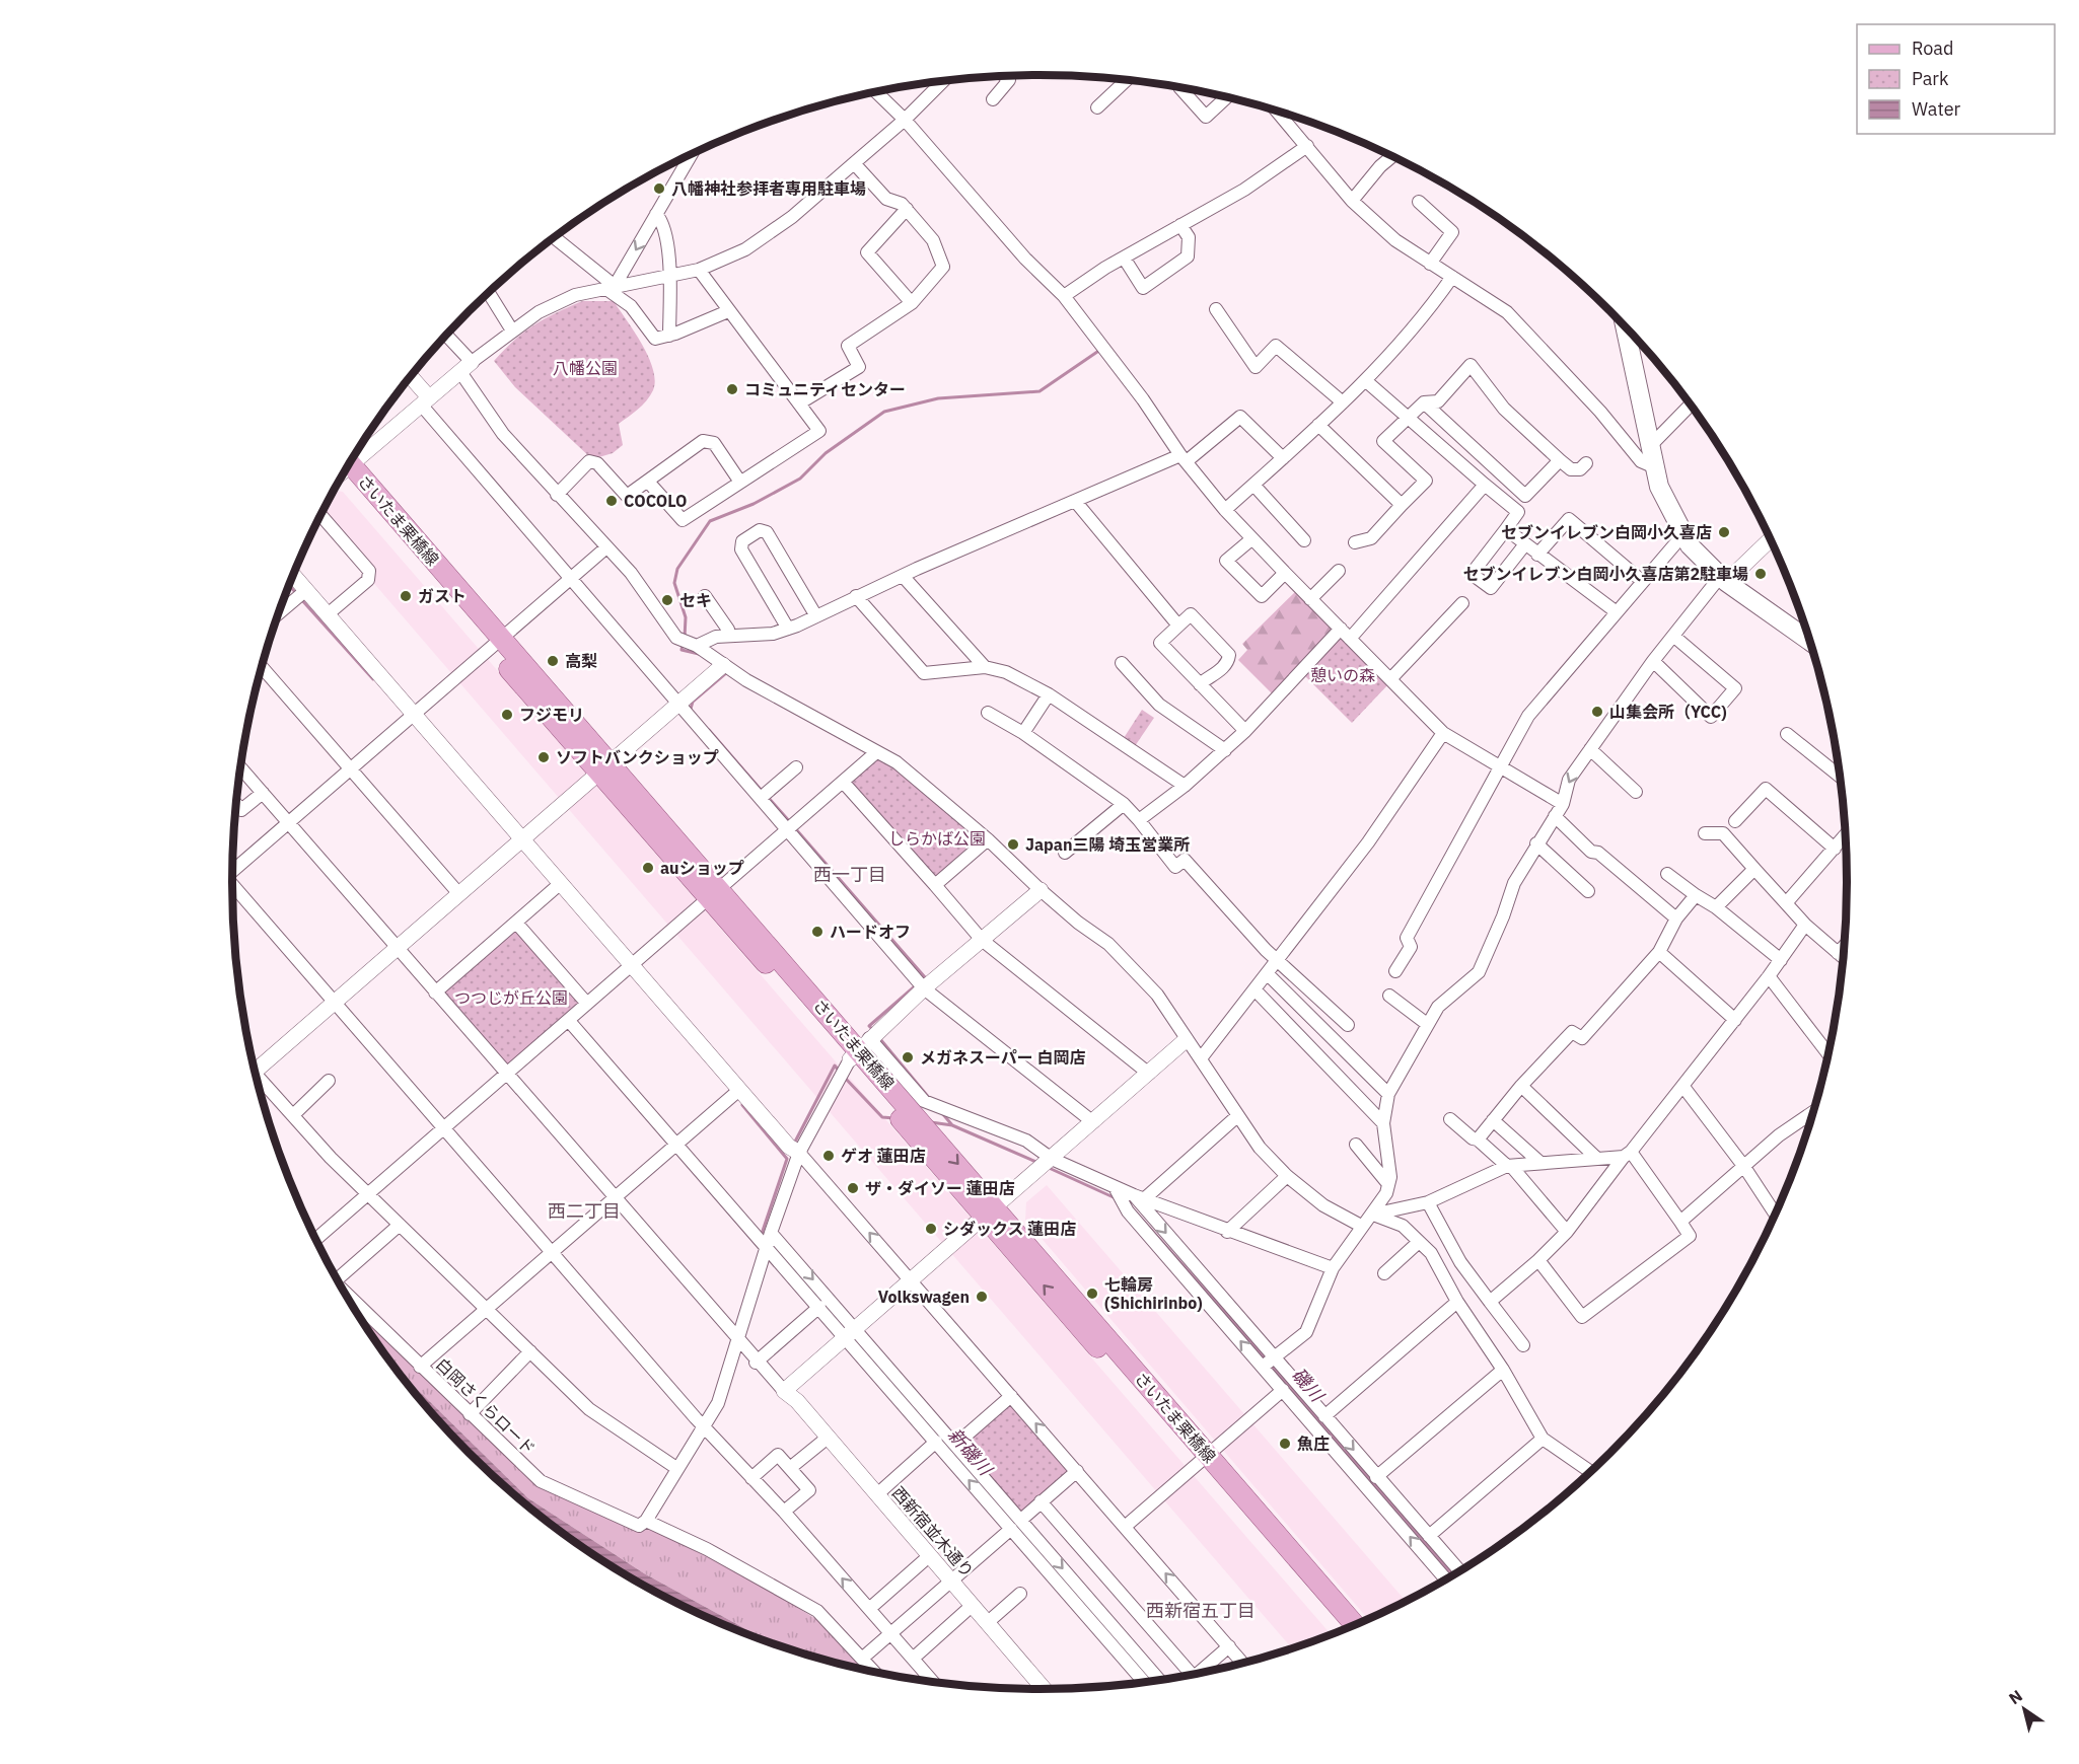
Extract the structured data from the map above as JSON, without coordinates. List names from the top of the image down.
{
  "streets": {
    "main road": ["さいたま栗橋線"],
    "street": ["白岡さくらロード", "西新宿並木通り"]
  },
  "districts": ["西一丁目", "西二丁目", "西新宿五丁目"],
  "water": ["磯川", "新磯川"],
  "parks": [
    "八幡公園",
    "憩いの森",
    "しらかば公園",
    "つつじが丘公園"
  ],
  "places": [
    "八幡神社参拝者専用駐車場",
    "コミュニティセンター",
    "COCOLO",
    "セブンイレブン白岡小久喜店",
    "セブンイレブン白岡小久喜店第2駐車場",
    "ガスト",
    "セキ",
    "高梨",
    "山集会所（YCC)",
    "フジモリ",
    "ソフトバンクショップ",
    "Japan三陽 埼玉営業所",
    "auショップ",
    "ハードオフ",
    "メガネスーパー 白岡店",
    "ゲオ 蓮田店",
    "ザ・ダイソー 蓮田店",
    "シダックス 蓮田店",
    "七輪房 (Shichirinbo)",
    "Volkswagen",
    "魚庄"
  ],
  "legend": ["Road", "Park", "Water"],
  "north": "top left"
}
